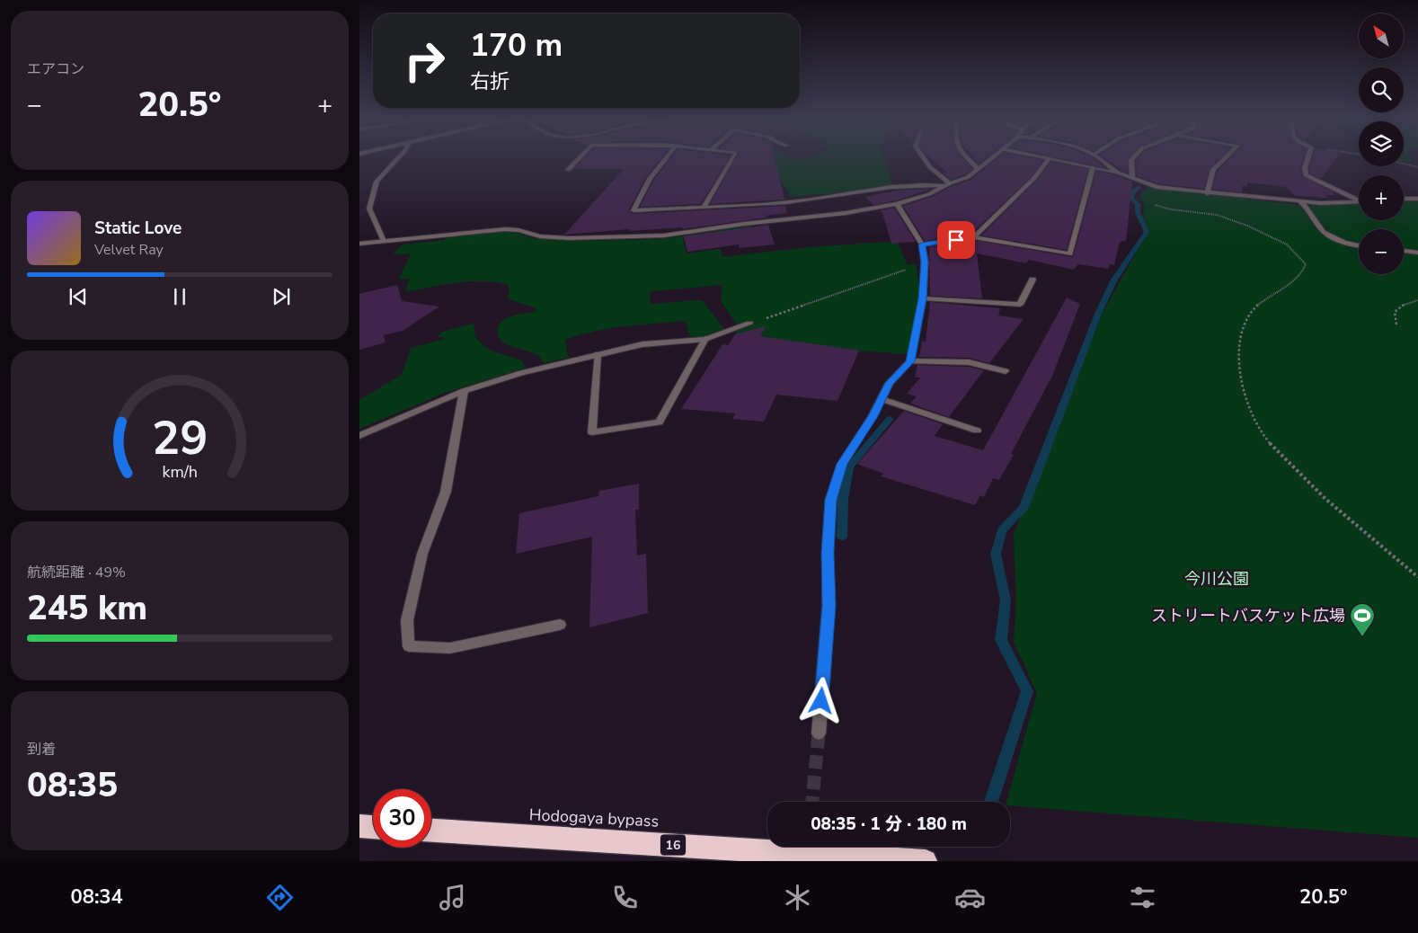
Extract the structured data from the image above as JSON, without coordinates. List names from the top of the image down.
{
  "streets": {
    "highway": ["Hodogaya bypass", "16"]
  },
  "parks": ["今川公園"],
  "places": {
    "sports": ["ストリートバスケット広場"]
  },
  "north": "top left",
  "page": {
    "tile": [
      "エアコン",
      ["航続距離 · 49%", "245 km"],
      ["到着", "08:35"]
    ],
    "map_buttons": ["+", "−"],
    "turn": ["170 m", "右折"],
    "heat": ["−", "20.5°", "+"],
    "song": ["Static Love", "Velvet Ray"],
    "limit": "30",
    "trip": "08:35 · 1 分 · 180 m",
    "tabs": ["08:34", "20.5°"],
    "gauge": ["29", "km/h"]
  }
}
